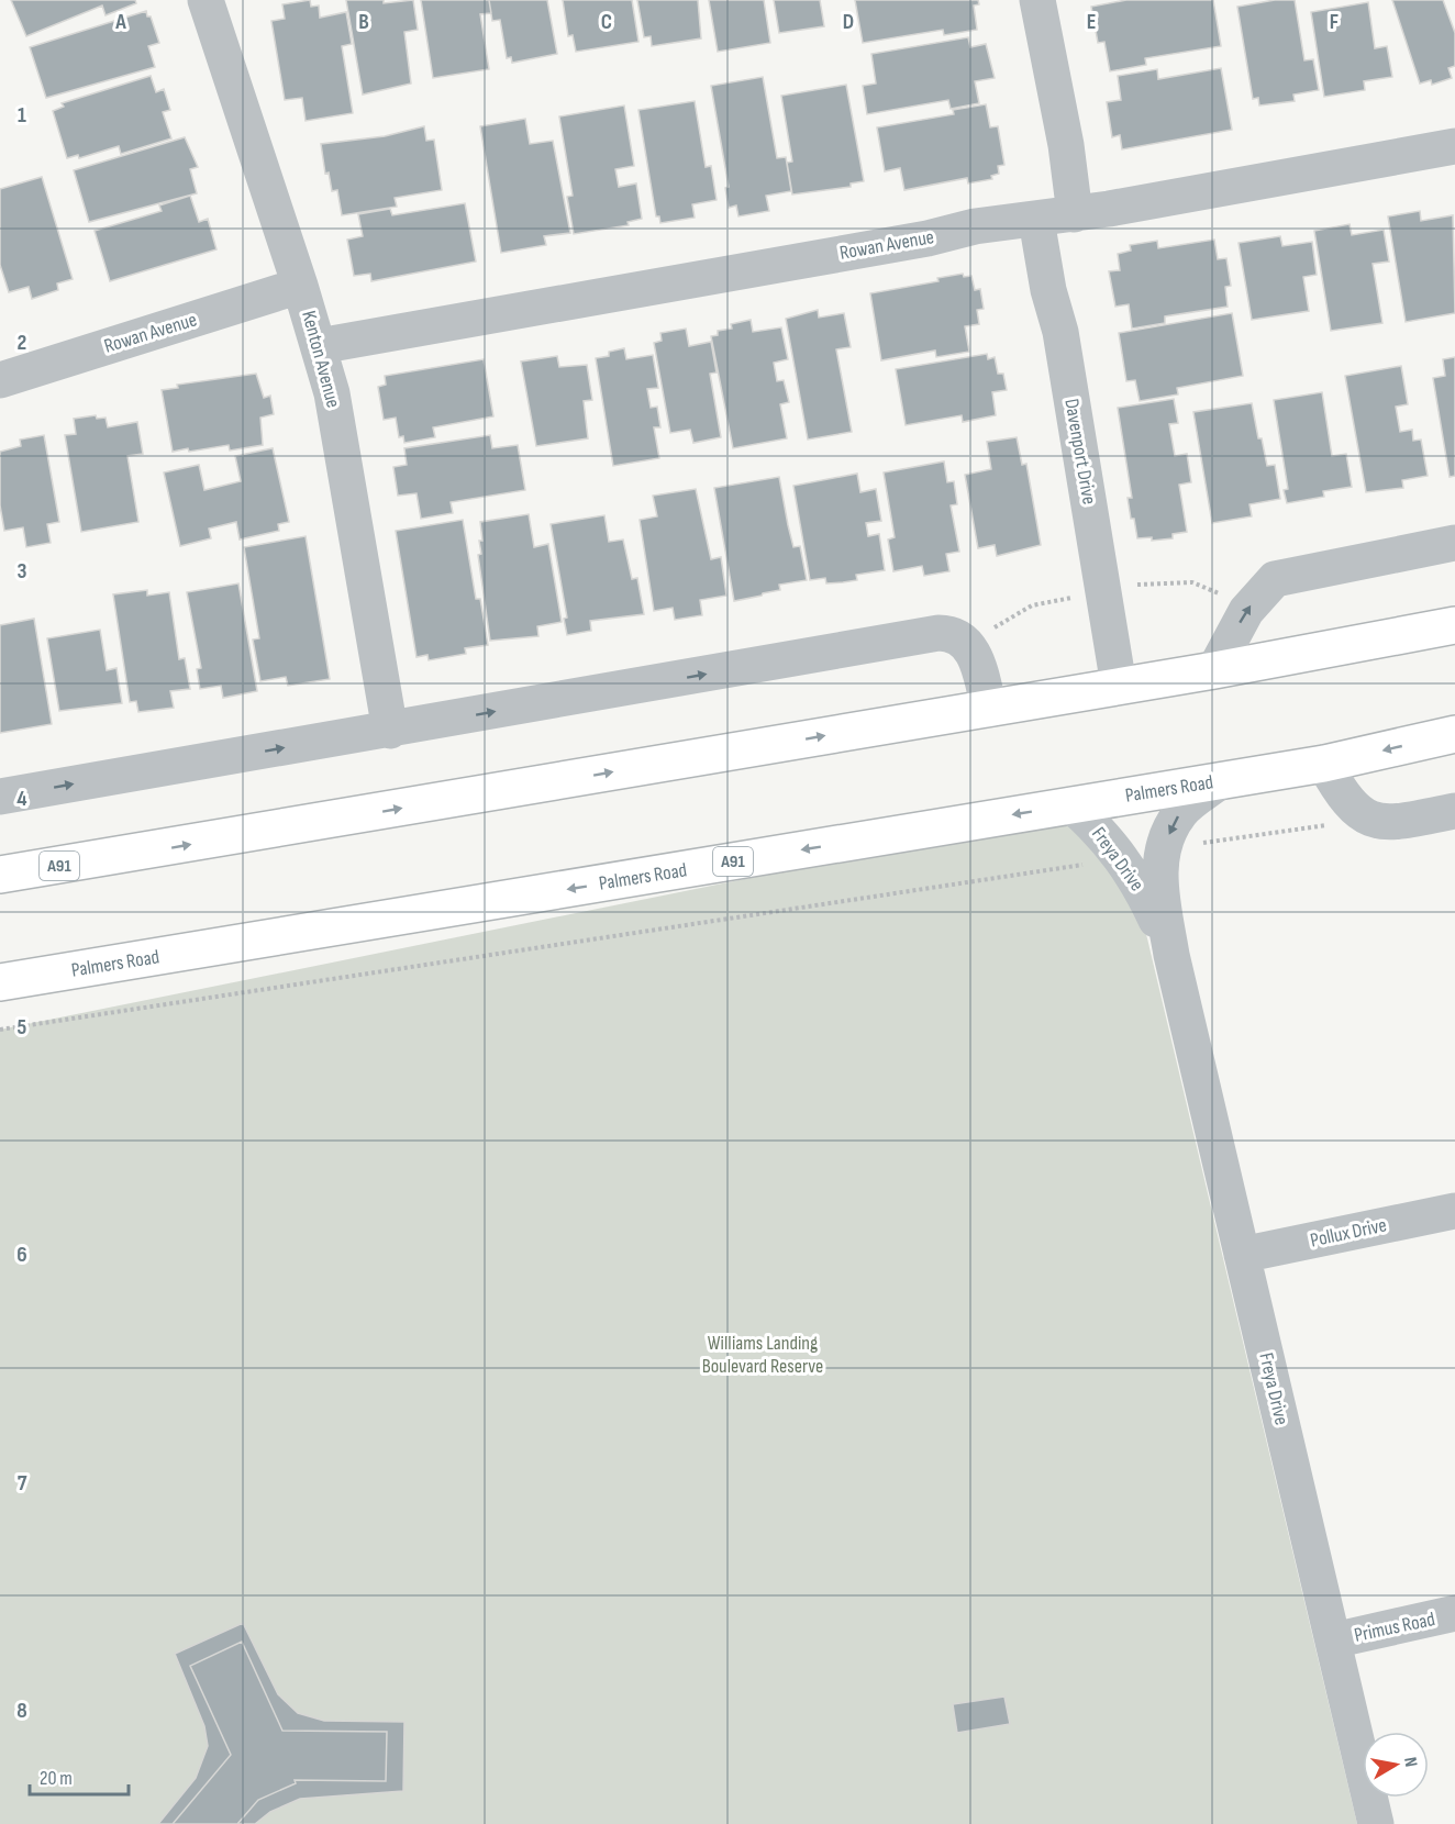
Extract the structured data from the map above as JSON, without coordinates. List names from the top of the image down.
{
  "streets": {
    "highway": ["Palmers Road", "A91"],
    "street": [
      "Rowan Avenue",
      "Kenton Avenue",
      "Davenport Drive",
      "Freya Drive",
      "Pollux Drive",
      "Primus Road"
    ]
  },
  "crossings": [
    ["Rowan Avenue", "Kenton Avenue"],
    ["Rowan Avenue", "Davenport Drive"],
    ["Davenport Drive", "A91"],
    ["Palmers Road", "Freya Drive"],
    ["Freya Drive", "Pollux Drive"],
    ["Freya Drive", "Primus Road"]
  ],
  "parks": ["Williams Landing Boulevard Reserve"],
  "scale_bar": "20 m",
  "north": "right",
  "grid": {
    "columns": [
      "A",
      "B",
      "C",
      "D",
      "E",
      "F"
    ],
    "rows": [
      "1",
      "2",
      "3",
      "4",
      "5",
      "6",
      "7",
      "8"
    ]
  }
}
